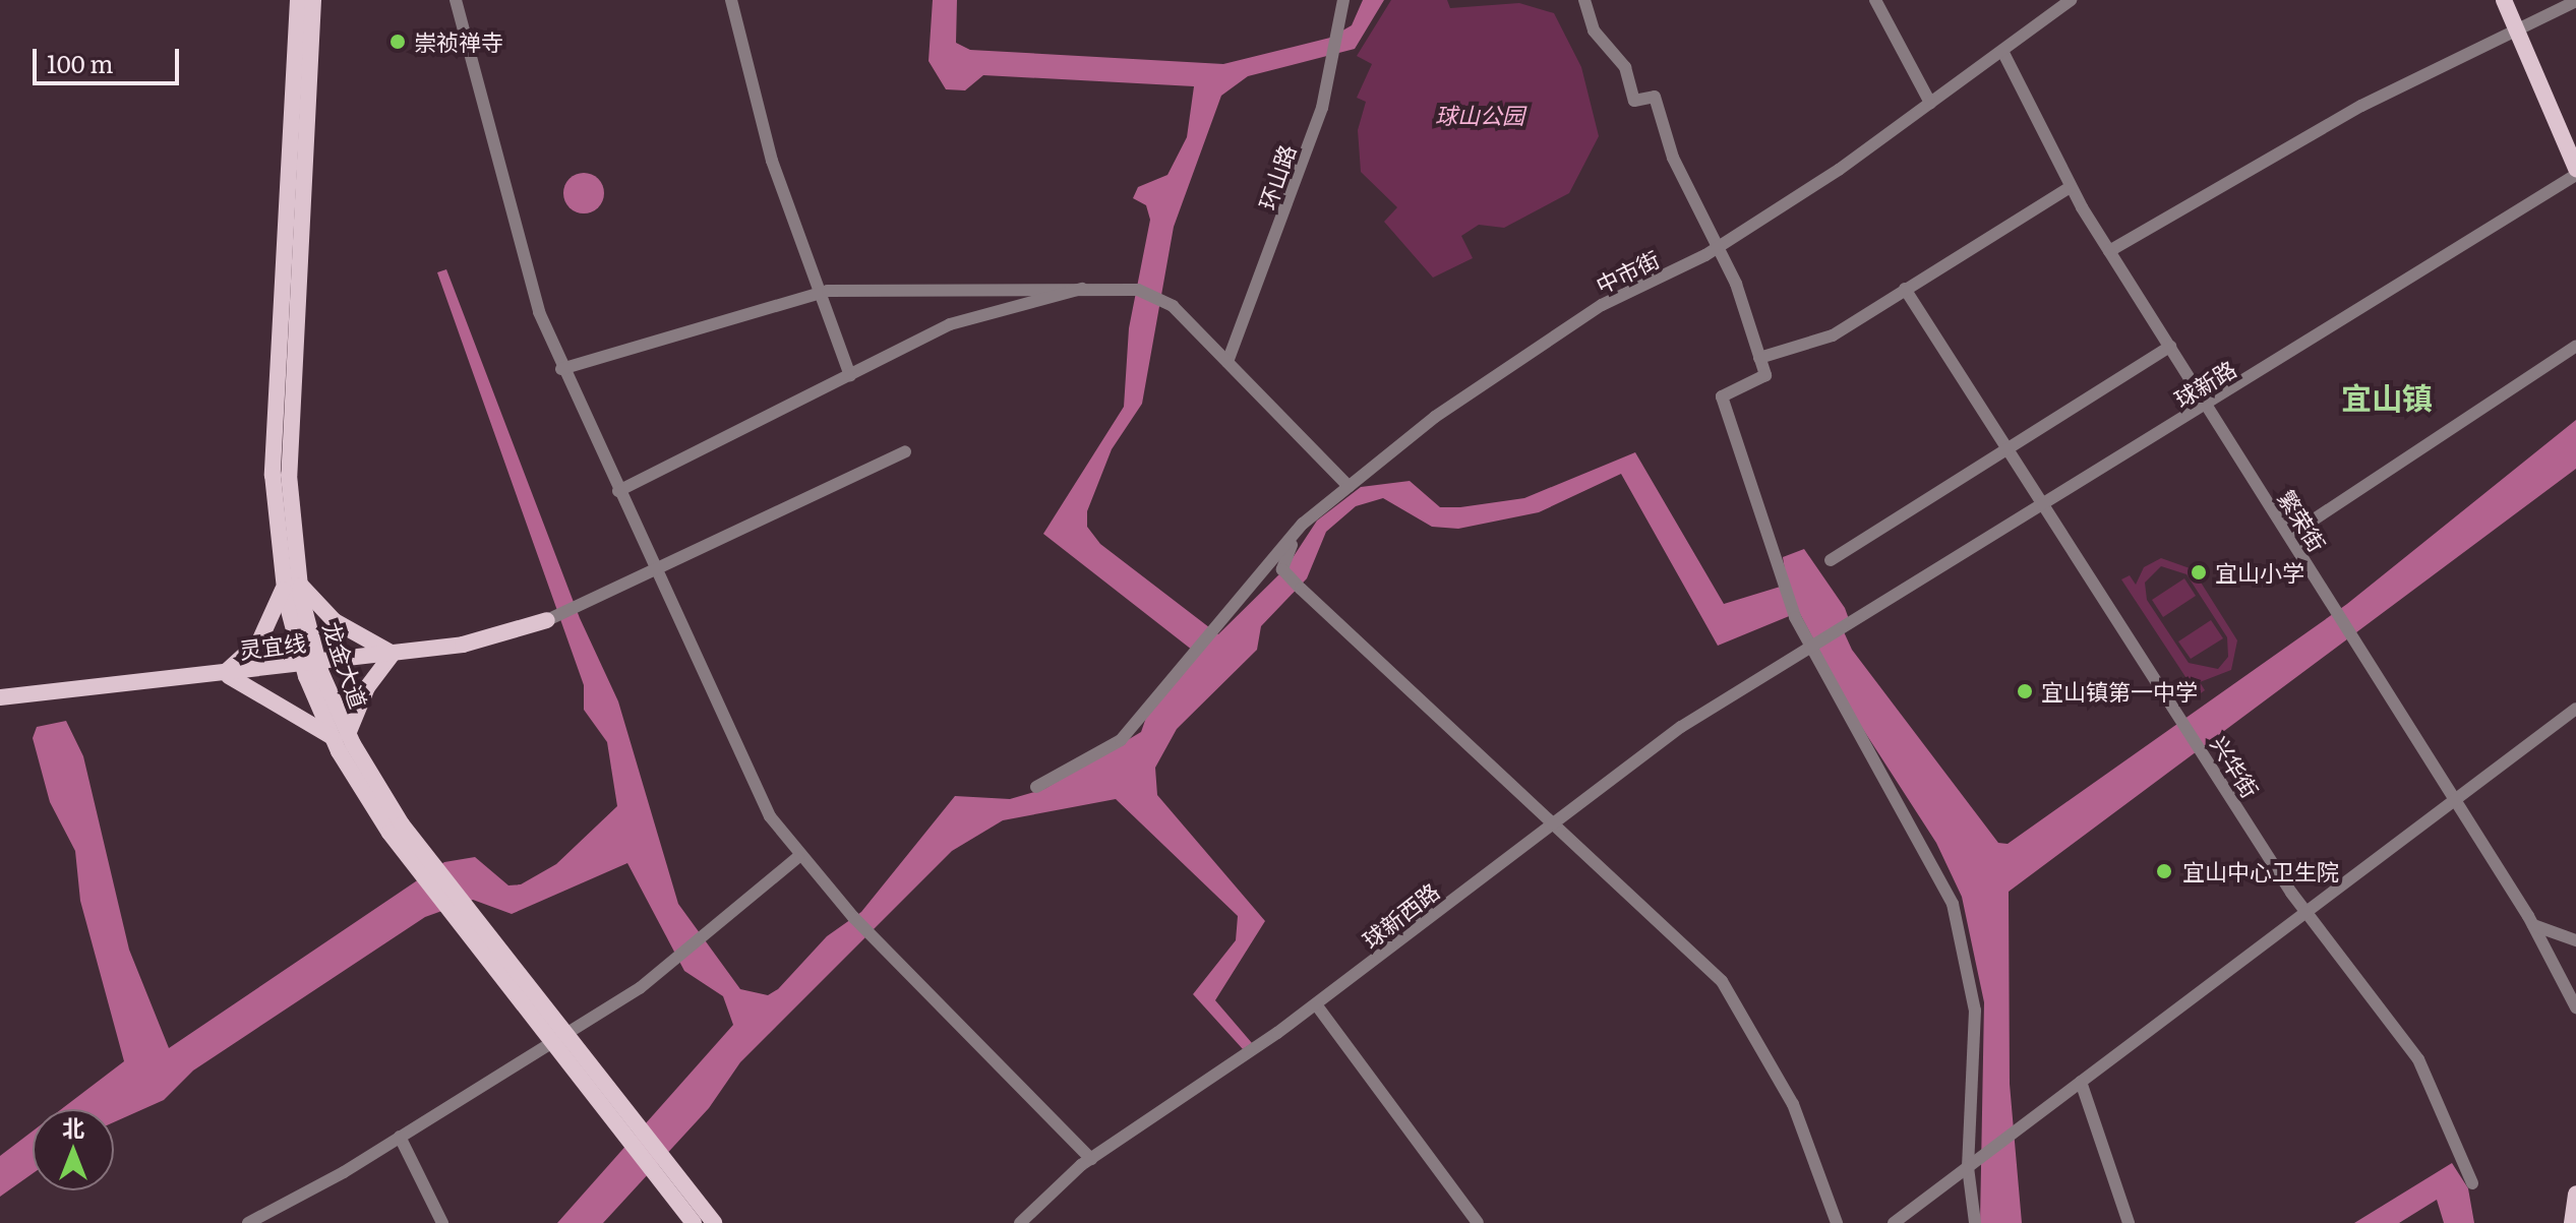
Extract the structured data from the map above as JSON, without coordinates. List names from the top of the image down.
{
  "streets": {
    "main road": ["灵宜线", "龙金大道"],
    "street": [
      "环山路",
      "中市街",
      "球新路",
      "繁荣街",
      "兴华街",
      "球新西路"
    ]
  },
  "crossings": [
    ["中市街", "繁荣街"],
    ["球新路", "繁荣街"],
    ["球新路", "兴华街"],
    ["球新路", "球新西路"],
    ["灵宜线", "龙金大道"]
  ],
  "districts": ["宜山镇"],
  "parks": ["球山公园"],
  "places": [
    "崇祯禅寺",
    "宜山小学",
    "宜山镇第一中学",
    "宜山中心卫生院"
  ],
  "scale_bar": "100 m",
  "north": "top"
}
